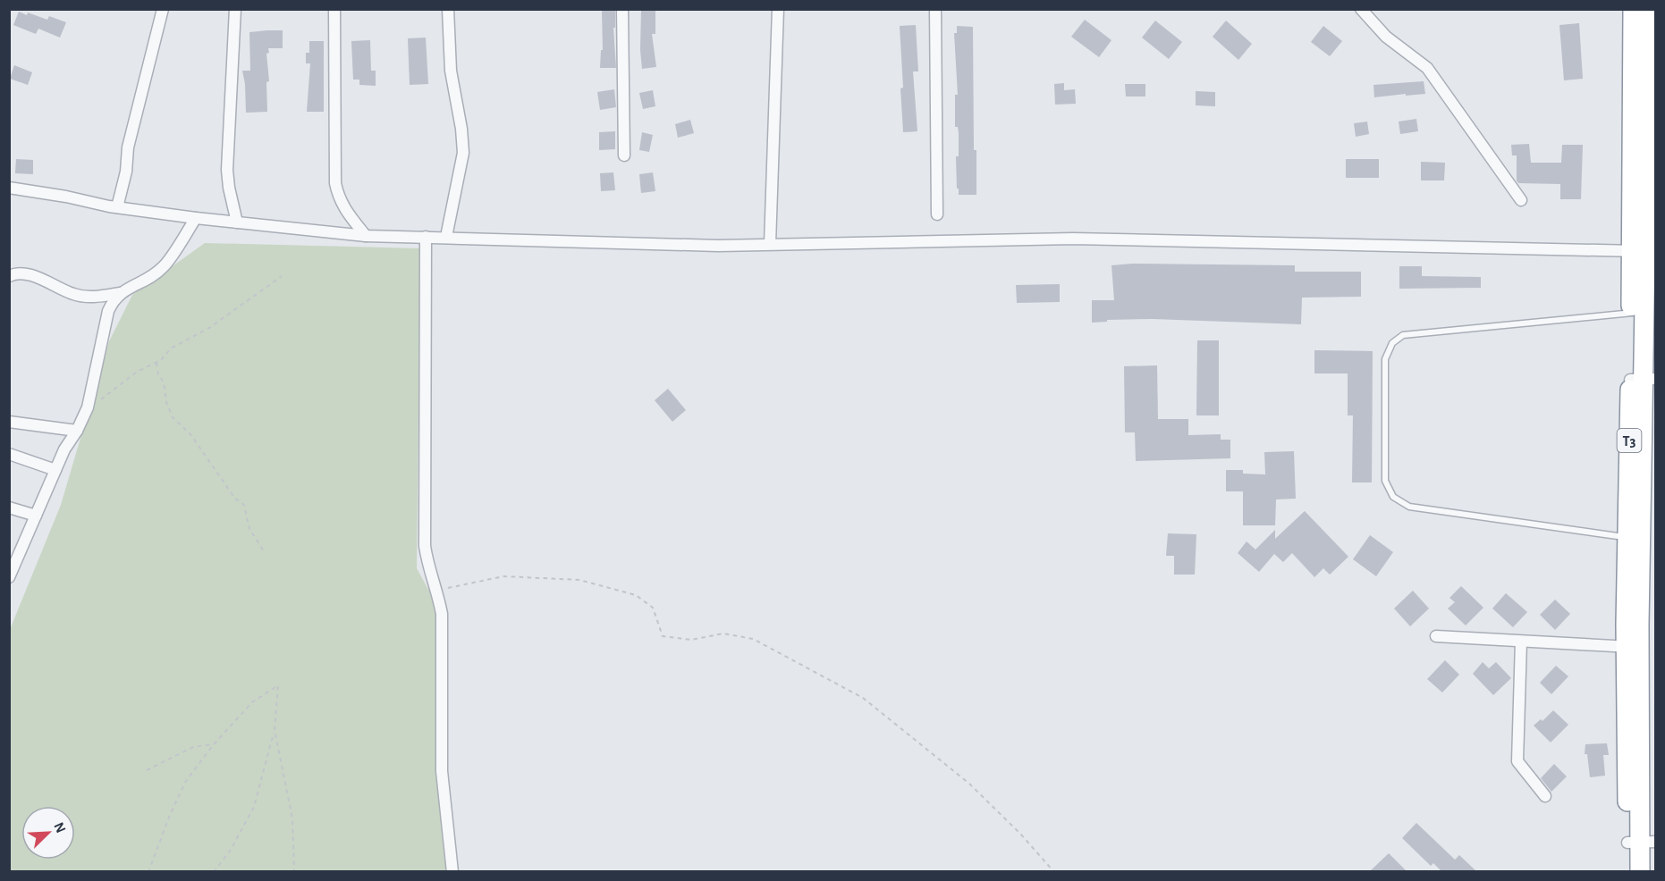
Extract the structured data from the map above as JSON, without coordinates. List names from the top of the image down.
{
  "streets": {
    "highway": ["T3"]
  },
  "north": "top right"
}
